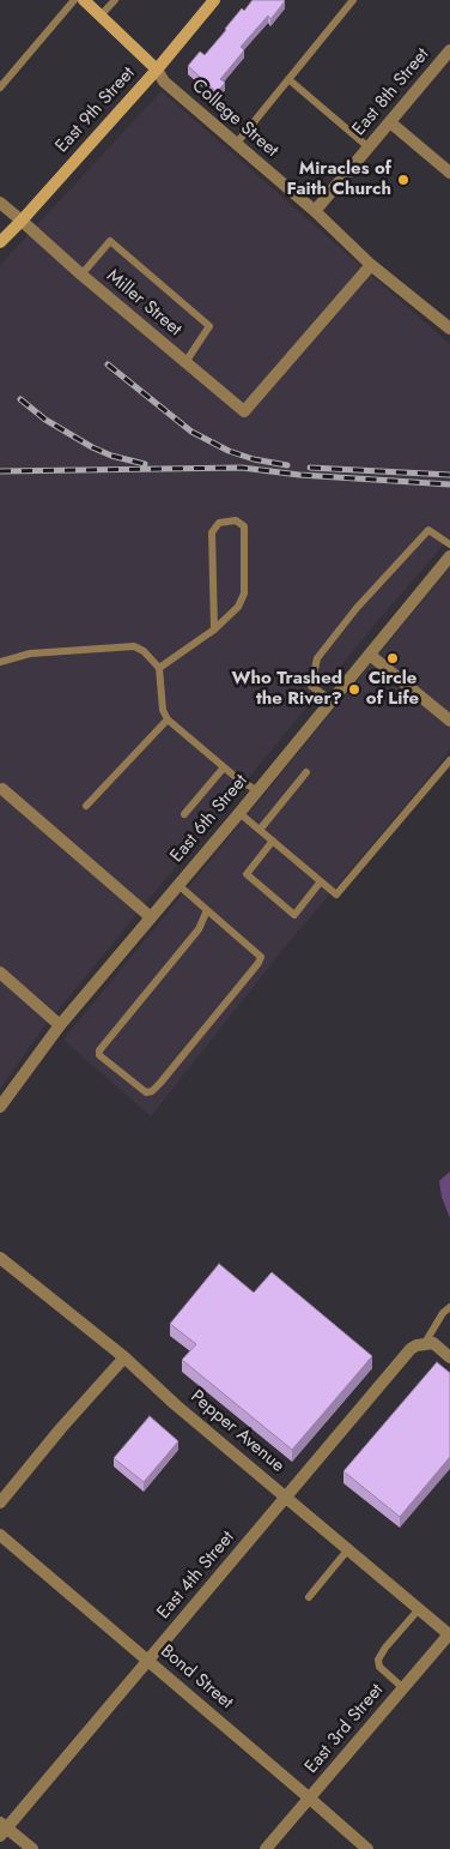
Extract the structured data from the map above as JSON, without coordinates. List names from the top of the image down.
{
  "streets": {
    "main road": ["East 9th Street", "College Street"],
    "street": [
      "East 8th Street",
      "Miller Street",
      "East 6th Street",
      "Pepper Avenue",
      "East 4th Street",
      "Bond Street",
      "East 3rd Street"
    ]
  },
  "crossings": [
    ["East 8th Street", "College Street"],
    ["East 9th Street", "College Street"],
    ["East 9th Street", "Miller Street"],
    ["College Street", "Miller Street"],
    ["Pepper Avenue", "East 4th Street"],
    ["Pepper Avenue", "East 3rd Street"],
    ["East 4th Street", "Bond Street"],
    ["Bond Street", "East 3rd Street"]
  ],
  "places": ["Miracles of Faith Church", "Circle of Life", "Who Trashed the River?"]
}
